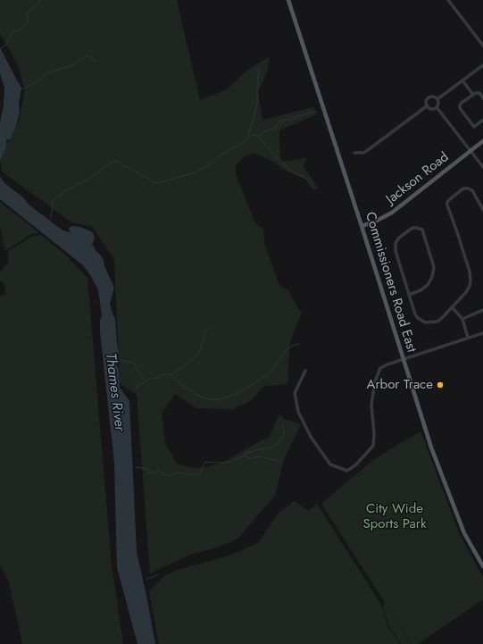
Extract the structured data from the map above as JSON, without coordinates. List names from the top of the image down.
{
  "streets": {
    "main road": ["Jackson Road", "Commissioners Road East"]
  },
  "crossings": [
    ["Jackson Road", "Commissioners Road East"]
  ],
  "water": ["Thames River"],
  "parks": ["City Wide Sports Park"],
  "places": ["Arbor Trace"]
}
